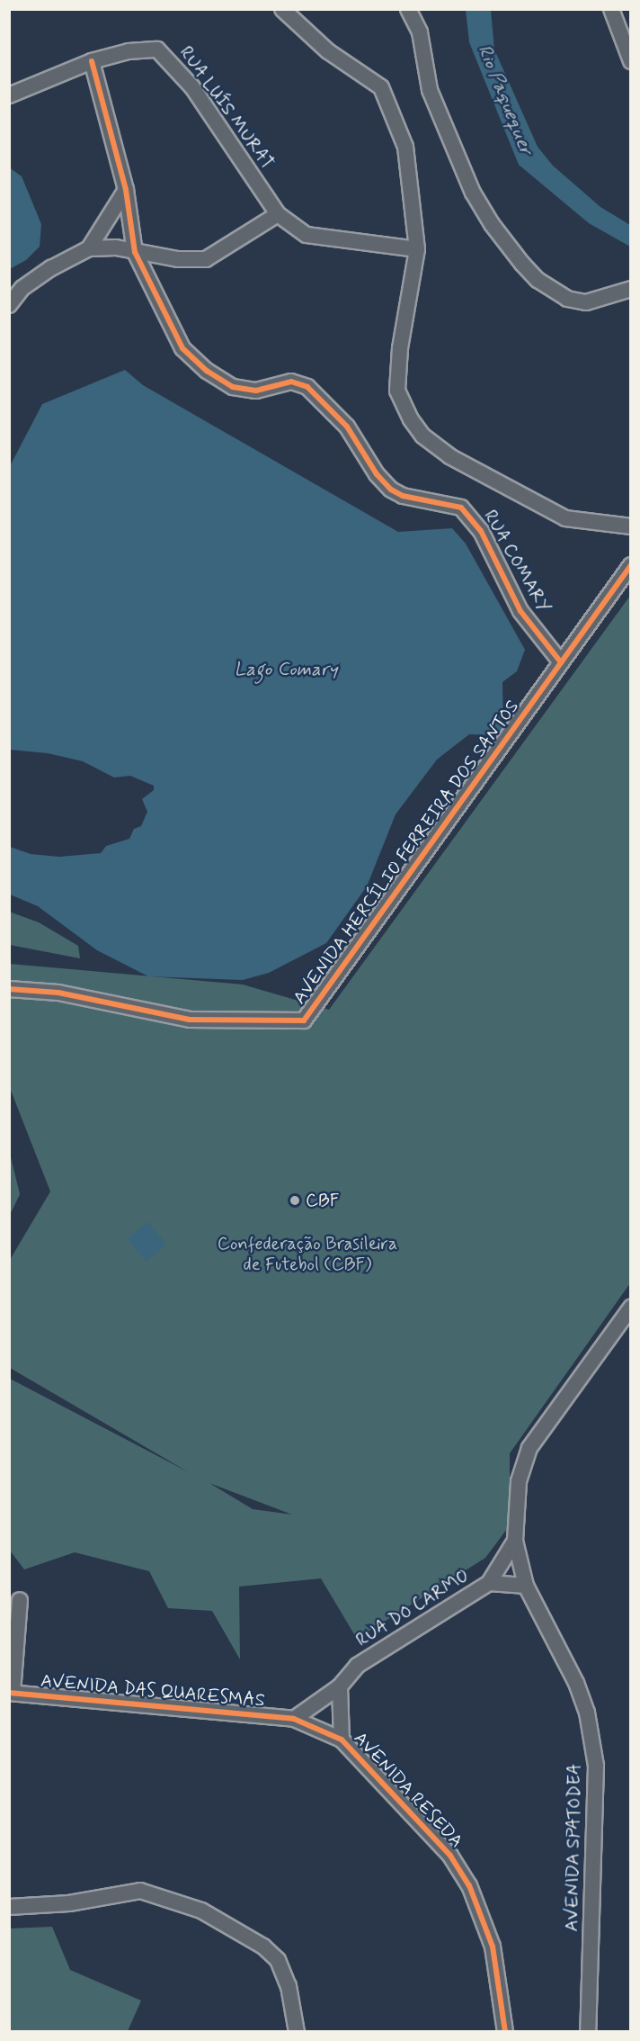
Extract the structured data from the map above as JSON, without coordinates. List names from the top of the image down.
{
  "streets": {
    "street": [
      "RUA LUÍS MURAT",
      "RUA COMARY",
      "AVENIDA HERCÍLIO FERREIRA DOS SANTOS",
      "RUA DO CARMO",
      "AVENIDA DAS QUARESMAS",
      "AVENIDA RESEDA",
      "AVENIDA SPATODEA"
    ]
  },
  "crossings": [
    ["RUA COMARY", "AVENIDA HERCÍLIO FERREIRA DOS SANTOS"],
    ["RUA DO CARMO", "AVENIDA DAS QUARESMAS"],
    ["RUA DO CARMO", "AVENIDA RESEDA"],
    ["RUA DO CARMO", "AVENIDA SPATODEA"],
    ["AVENIDA DAS QUARESMAS", "AVENIDA RESEDA"]
  ],
  "water": ["Rio Paquequer", "Lago Comary"],
  "parks": ["Confederação Brasileira de Futebol (CBF)"],
  "places": ["CBF"]
}
